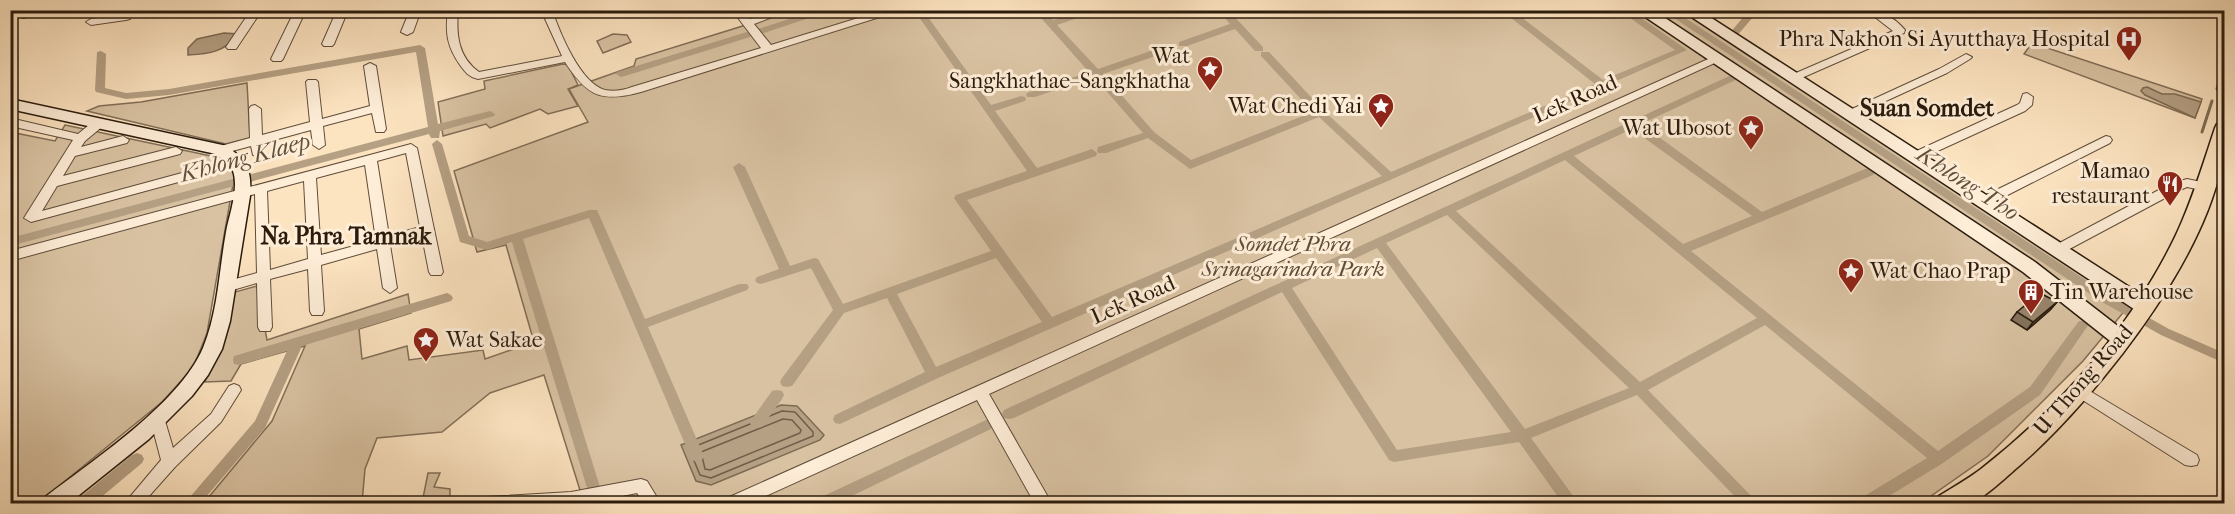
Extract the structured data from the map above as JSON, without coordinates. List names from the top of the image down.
{
  "streets": {
    "main road": ["U Thong Road"],
    "street": ["Lek Road"]
  },
  "districts": ["Suan Somdet", "Na Phra Tamnak"],
  "water": ["Khlong Klaep", "Khlong Tho"],
  "parks": ["Somdet Phra Srinagarindra Park"],
  "places": {
    "hospital": ["Phra Nakhon Si Ayutthaya Hospital"],
    "place": [
      "Wat Sangkhathae–Sangkhatha",
      "Wat Chedi Yai",
      "Wat Ubosot",
      "Wat Chao Prap",
      "Wat Sakae"
    ],
    "restaurant": ["Mamao restaurant"],
    "building": ["Tin Warehouse"]
  }
}
